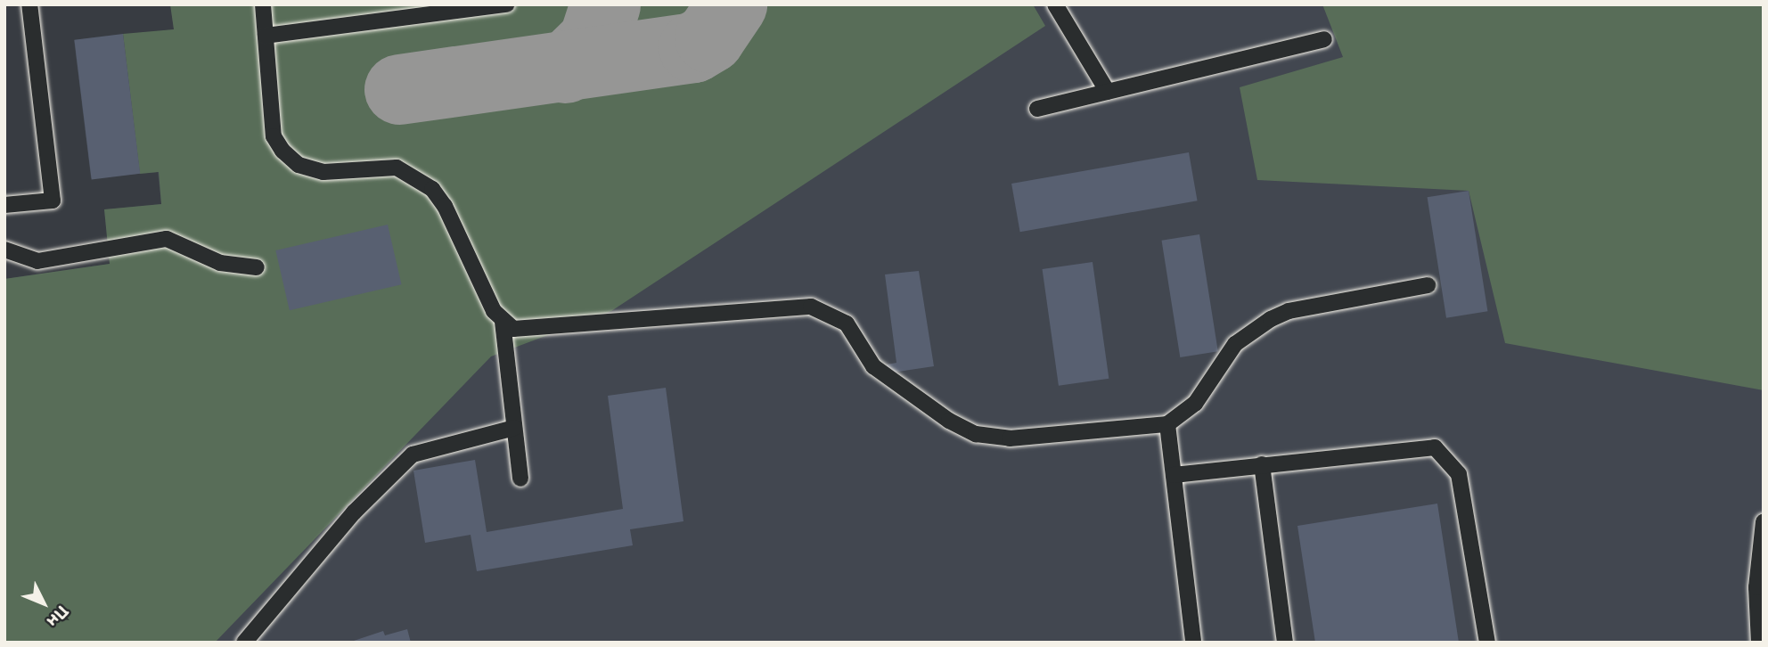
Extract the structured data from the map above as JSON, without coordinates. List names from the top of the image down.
{
  "north": "bottom right"
}
